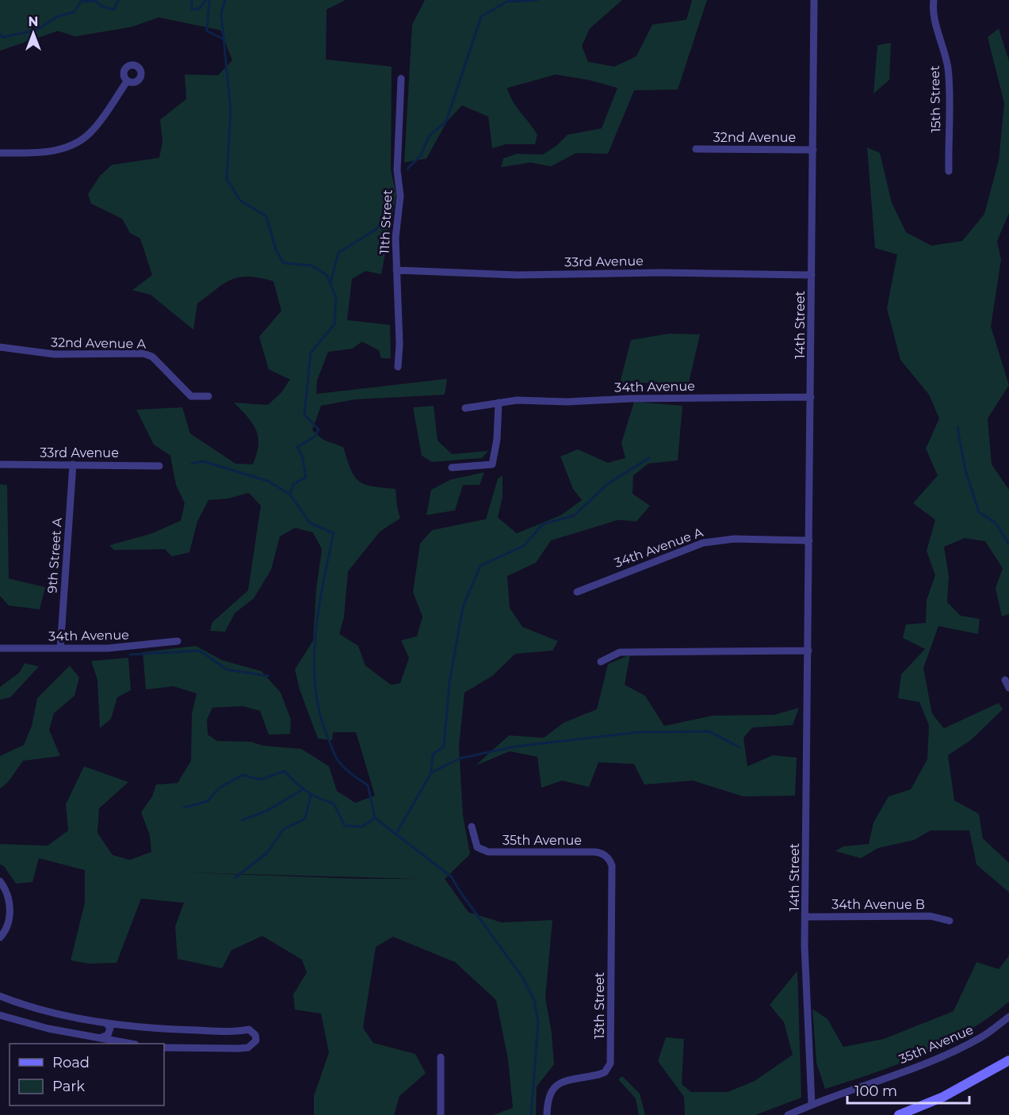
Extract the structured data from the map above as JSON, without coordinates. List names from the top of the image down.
{
  "streets": {
    "street": [
      "15th Street",
      "32nd Avenue",
      "11th Street",
      "33rd Avenue",
      "14th Street",
      "32nd Avenue A",
      "34th Avenue",
      "34th Avenue A",
      "9th Street A",
      "35th Avenue",
      "34th Avenue B",
      "13th Street"
    ]
  },
  "crossings": [
    ["32nd Avenue", "14th Street"],
    ["11th Street", "33rd Avenue"],
    ["33rd Avenue", "14th Street"],
    ["33rd Avenue", "9th Street A"],
    ["14th Street", "34th Avenue"],
    ["14th Street", "34th Avenue A"],
    ["14th Street", "35th Avenue"],
    ["14th Street", "34th Avenue B"],
    ["34th Avenue", "9th Street A"],
    ["35th Avenue", "13th Street"]
  ],
  "legend": ["Road", "Park"],
  "scale_bar": "100 m",
  "north": "top"
}
